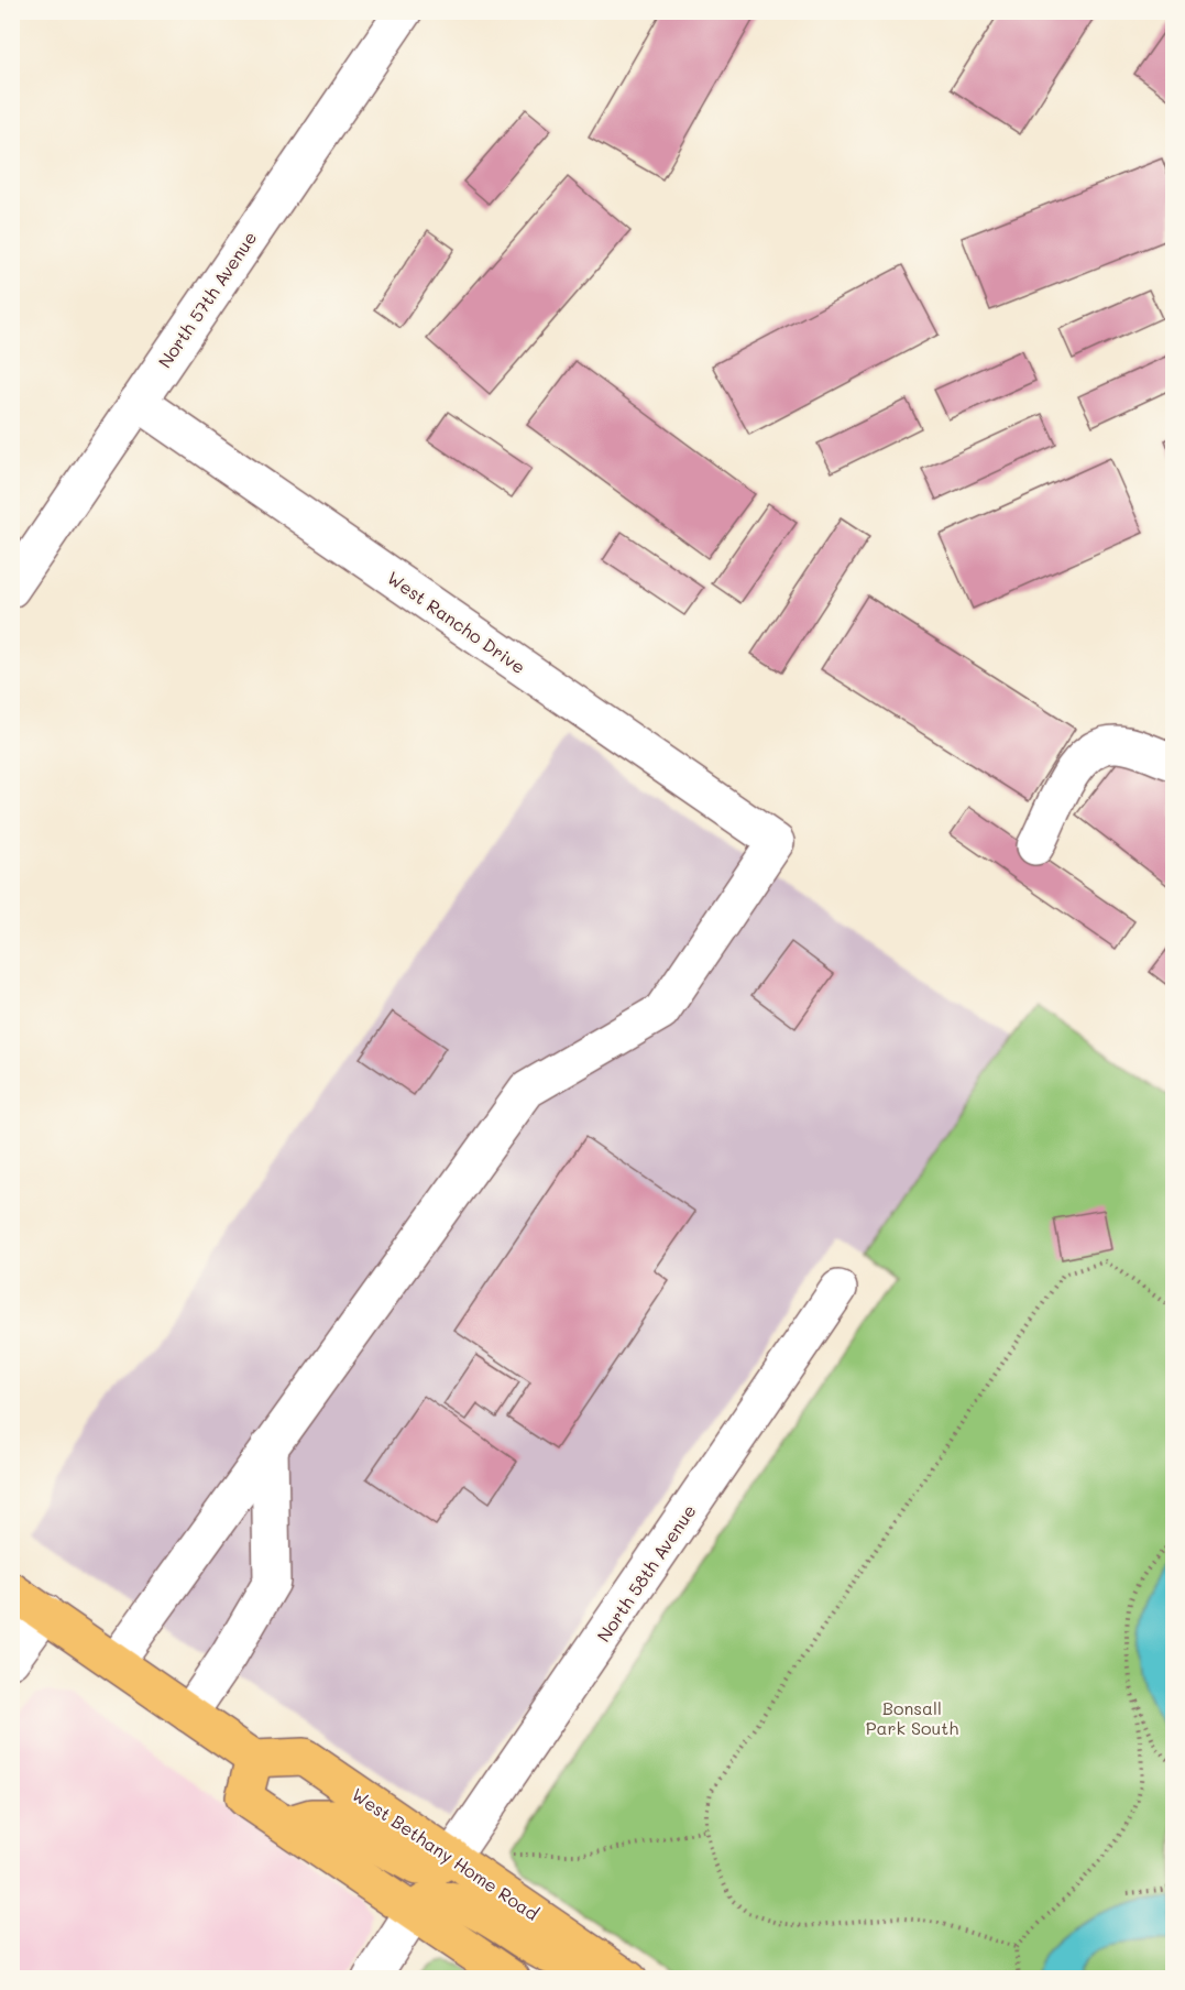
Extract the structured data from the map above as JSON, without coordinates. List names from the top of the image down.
{
  "streets": {
    "main road": ["West Bethany Home Road"],
    "street": ["North 57th Avenue", "West Rancho Drive", "North 58th Avenue"]
  },
  "crossings": [
    ["North 57th Avenue", "West Rancho Drive"],
    ["North 58th Avenue", "West Bethany Home Road"]
  ],
  "parks": ["Bonsall Park South"]
}
